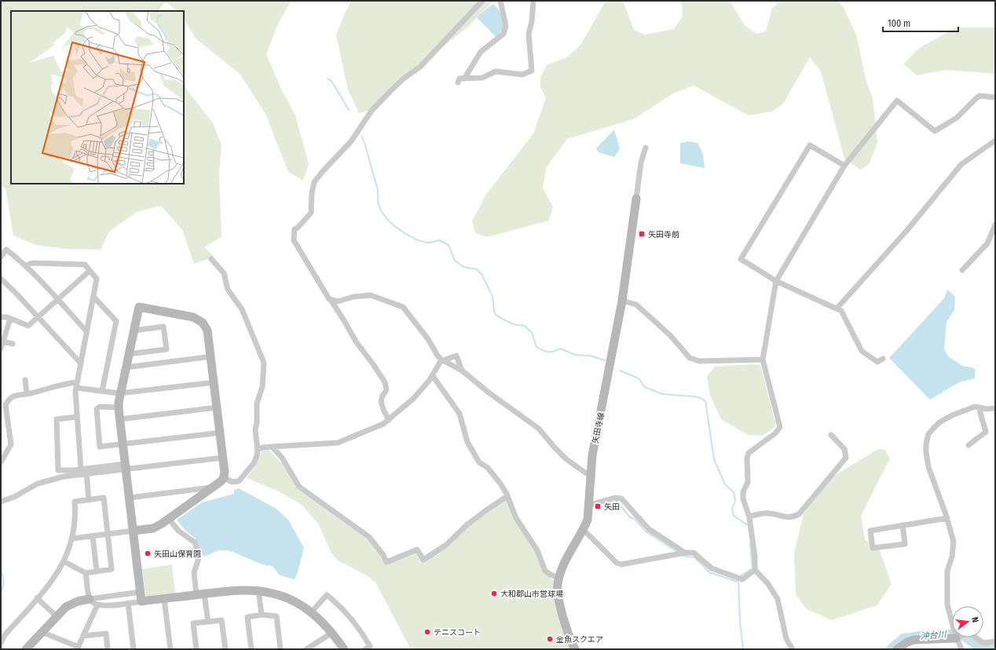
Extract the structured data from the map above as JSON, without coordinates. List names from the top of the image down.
{
  "streets": {
    "street": ["矢田寺線"]
  },
  "water": ["沖台川"],
  "places": {
    "transit": ["矢田寺前", "矢田"],
    "other": [
      "矢田山保育園",
      "大和郡山市営球場",
      "テニスコート",
      "金魚スクエア"
    ]
  },
  "scale_bar": "100 m",
  "north": "right"
}
